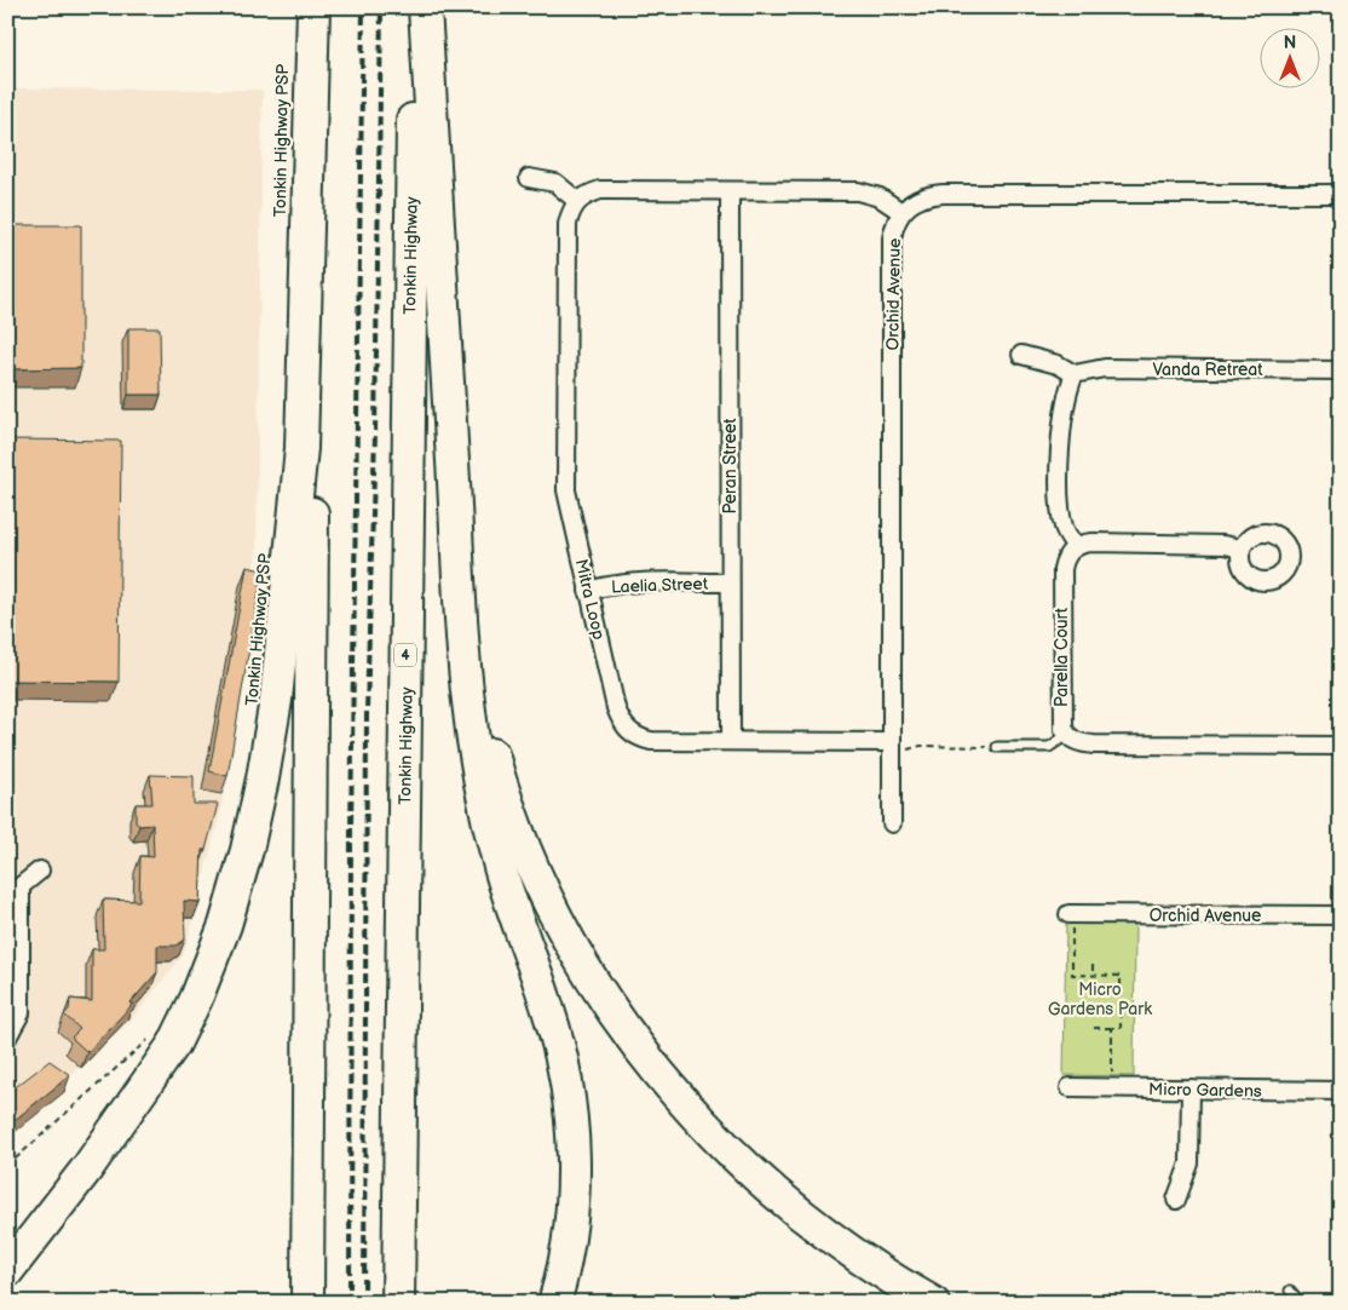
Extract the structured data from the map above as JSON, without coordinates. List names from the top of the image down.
{
  "streets": {
    "highway": ["Tonkin Highway", "4"],
    "street": [
      "Orchid Avenue",
      "Vanda Retreat",
      "Peran Street",
      "Laelia Street",
      "Mitra Loop",
      "Parella Court",
      "Micro Gardens"
    ]
  },
  "crossings": [
    ["Orchid Avenue", "Mitra Loop"],
    ["Peran Street", "Laelia Street"],
    ["Peran Street", "Mitra Loop"],
    ["Laelia Street", "Mitra Loop"]
  ],
  "parks": ["Micro Gardens Park"],
  "north": "top"
}
